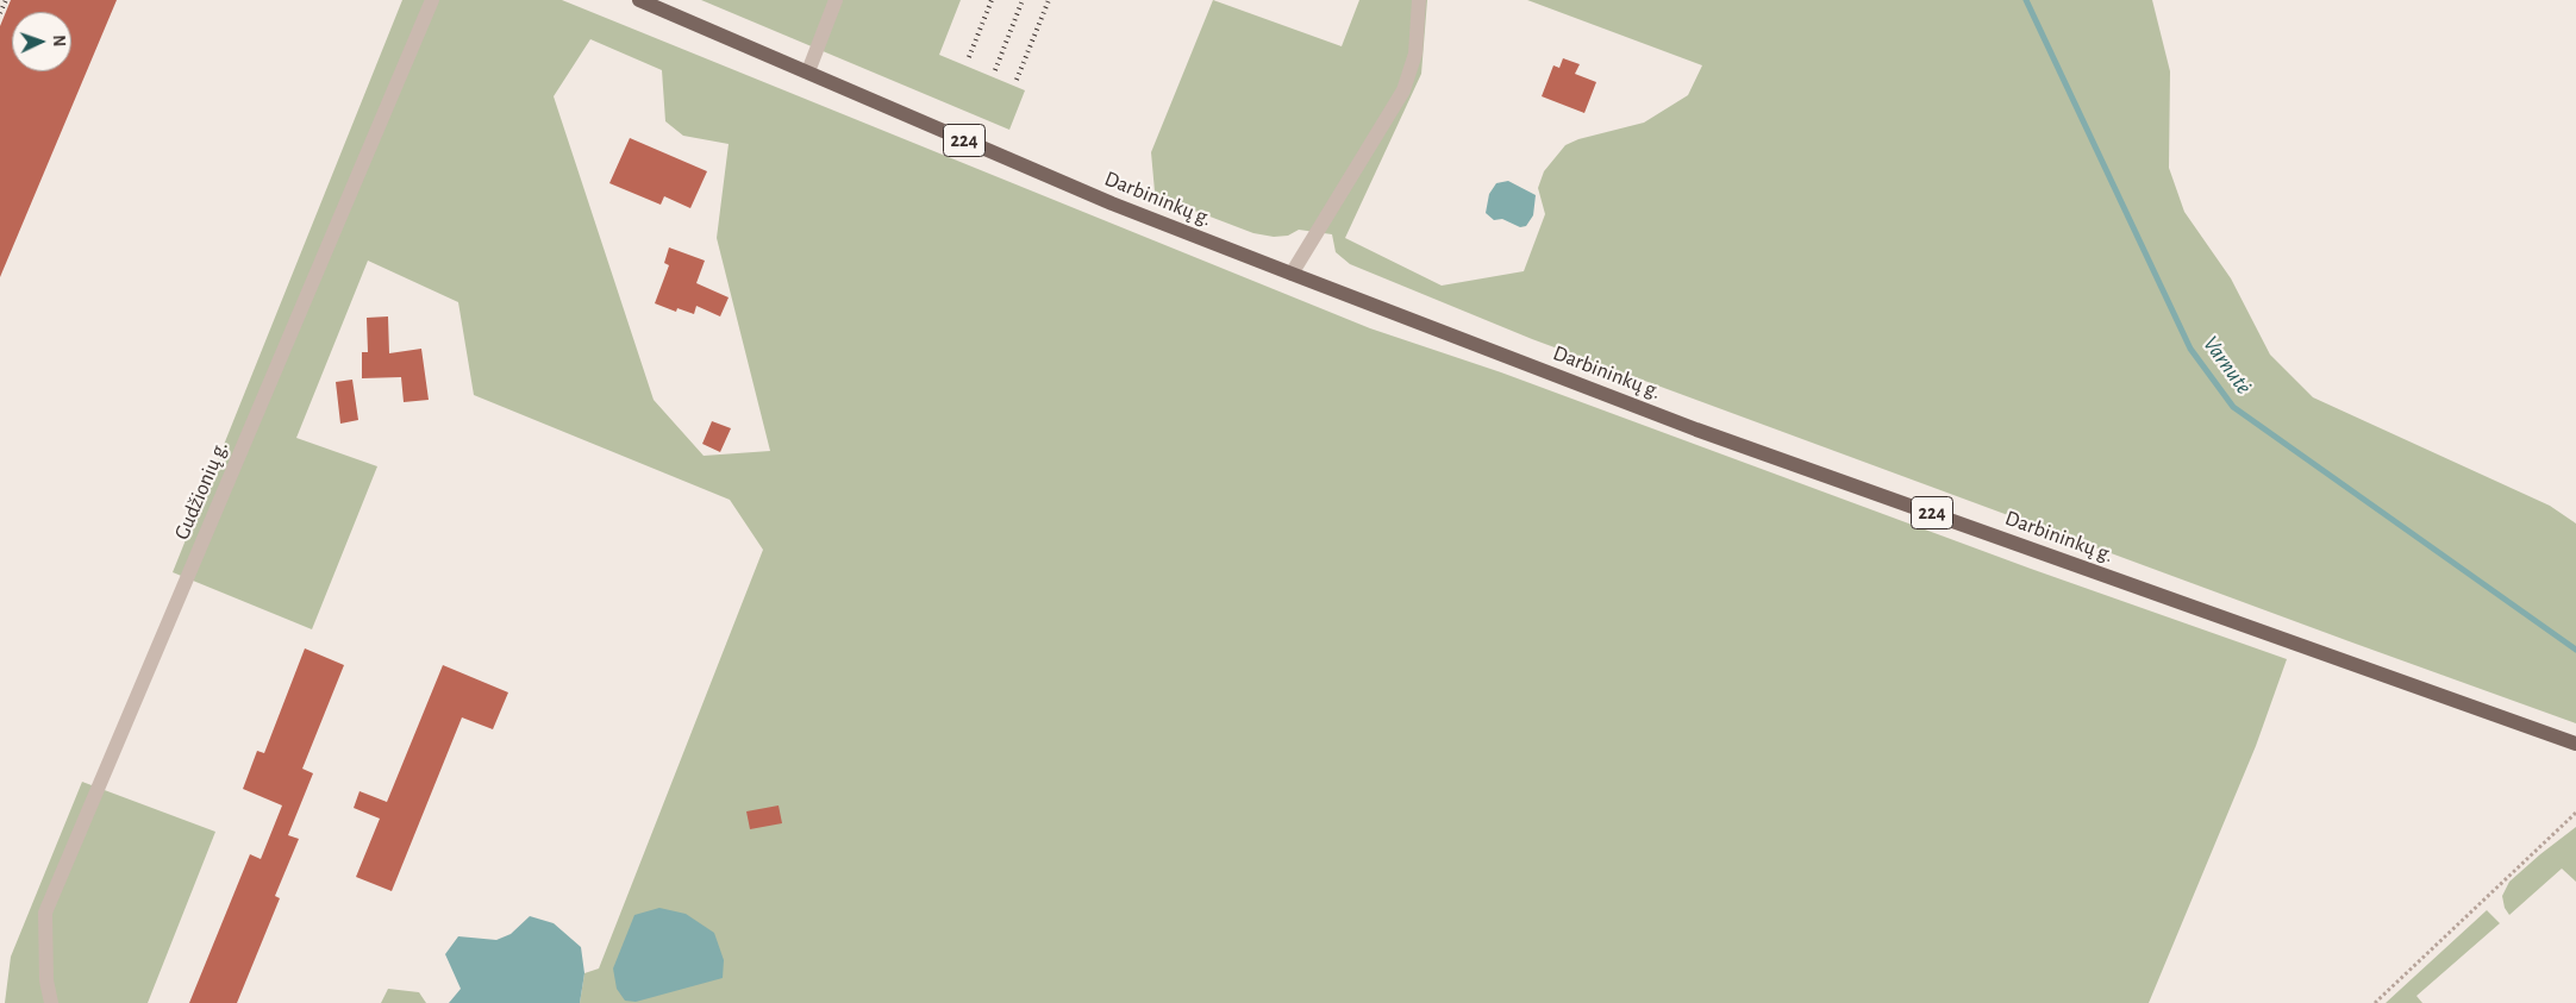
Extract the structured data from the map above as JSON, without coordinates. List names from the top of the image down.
{
  "streets": {
    "main road": ["224", "Darbininkų g."],
    "street": ["Gudžionių g."]
  },
  "water": ["Varnutė"],
  "north": "right"
}
